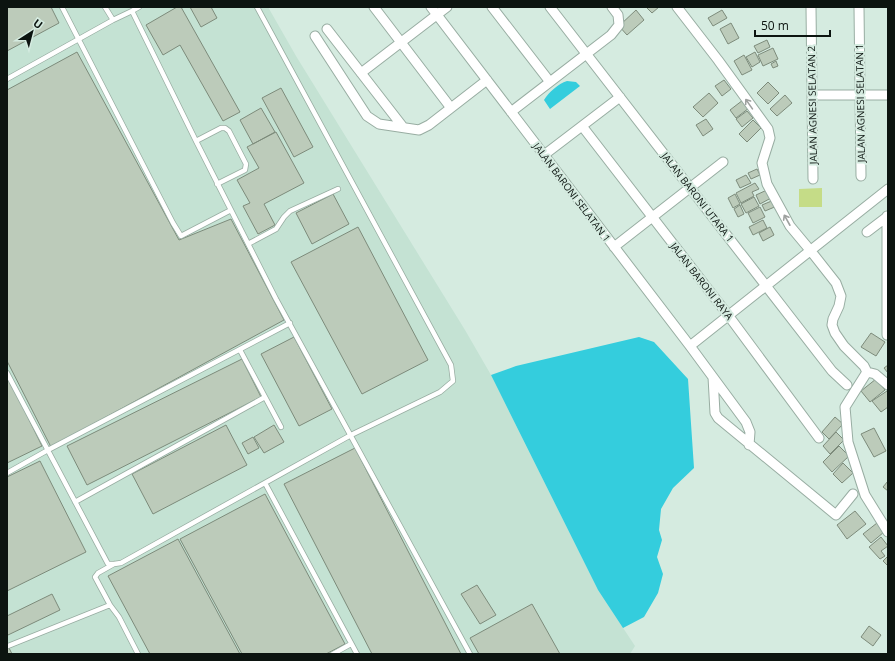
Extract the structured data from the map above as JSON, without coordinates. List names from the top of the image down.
{
  "streets": {
    "street": [
      "JALAN AGNESI SELATAN 1",
      "JALAN AGNESI SELATAN 2",
      "JALAN BARONI SELATAN 1",
      "JALAN BARONI UTARA 1",
      "JALAN BARONI RAYA"
    ]
  },
  "scale_bar": "50 m",
  "north": "top right"
}
